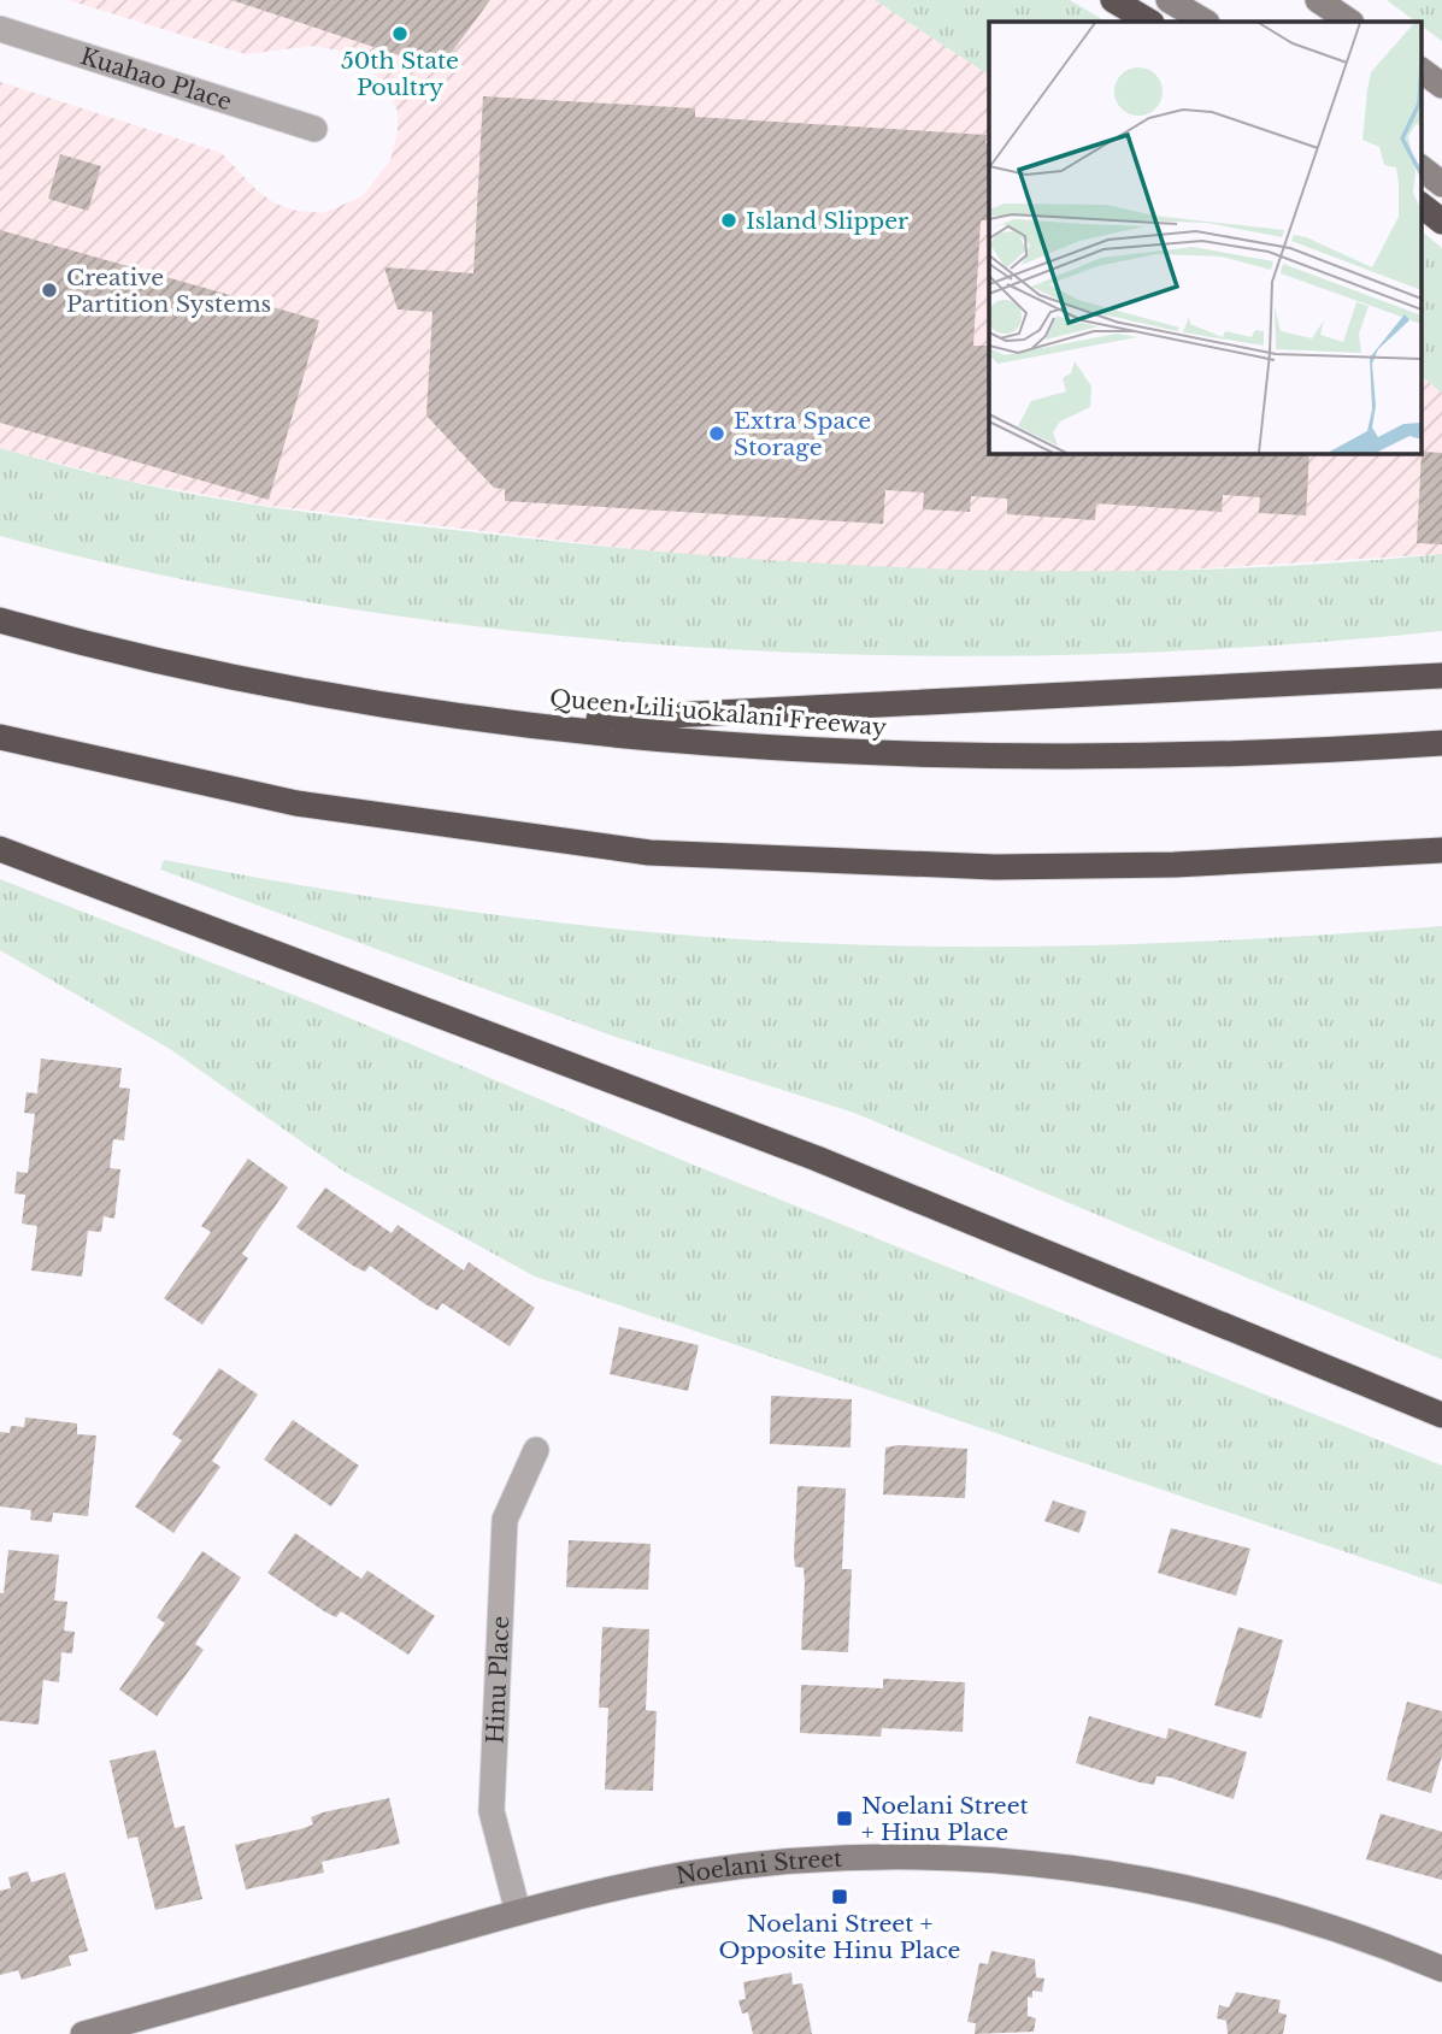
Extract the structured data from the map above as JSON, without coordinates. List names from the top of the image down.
{
  "streets": {
    "highway": ["Queen Liliʻuokalani Freeway"],
    "street": ["Kuahao Place", "Hinu Place", "Noelani Street"]
  },
  "crossings": [
    ["Hinu Place", "Noelani Street"]
  ],
  "places": {
    "other": [
      "50th State Poultry",
      "Island Slipper",
      "Creative Partition Systems",
      "Extra Space Storage"
    ],
    "transit": ["Noelani Street + Hinu Place", "Noelani Street + Opposite Hinu Place"]
  }
}
